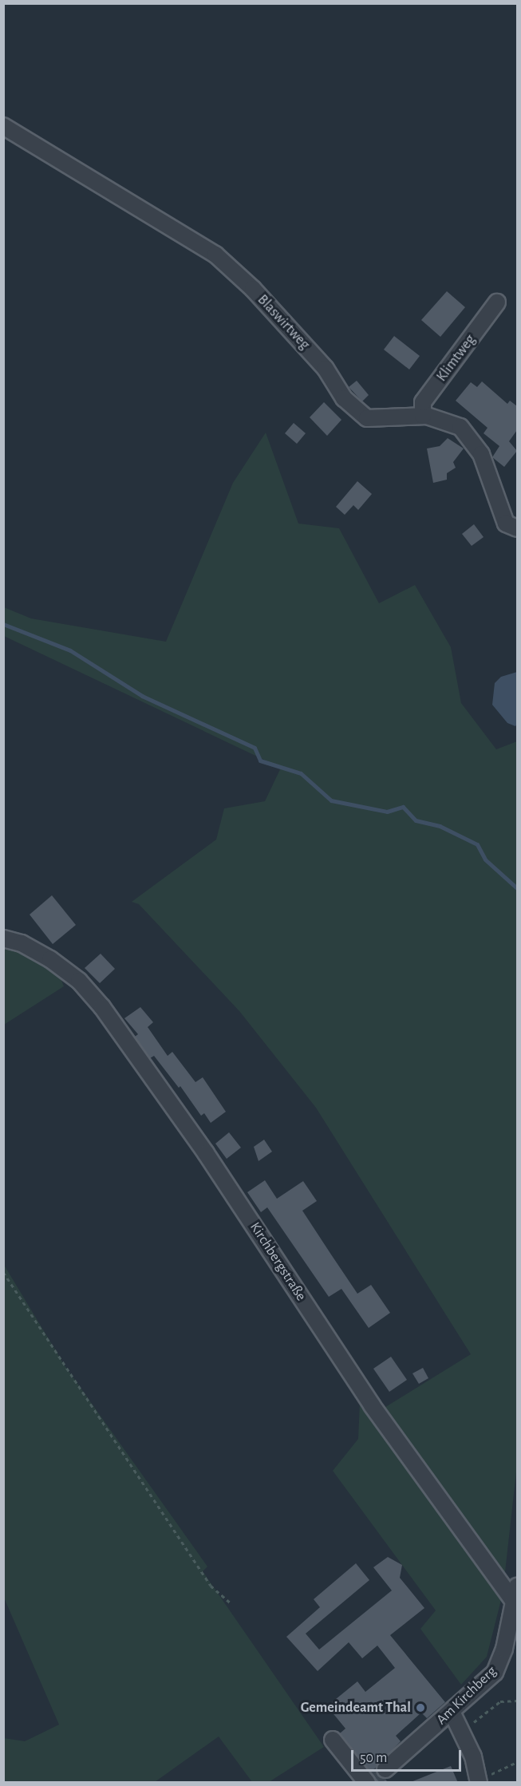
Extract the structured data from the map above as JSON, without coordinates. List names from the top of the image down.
{
  "streets": {
    "street": [
      "Blaswirtweg",
      "Klimtweg",
      "Kirchbergstraße",
      "Am Kirchberg"
    ]
  },
  "crossings": [
    ["Blaswirtweg", "Klimtweg"],
    ["Kirchbergstraße", "Am Kirchberg"]
  ],
  "places": ["Gemeindeamt Thal"],
  "scale_bar": "50 m"
}
